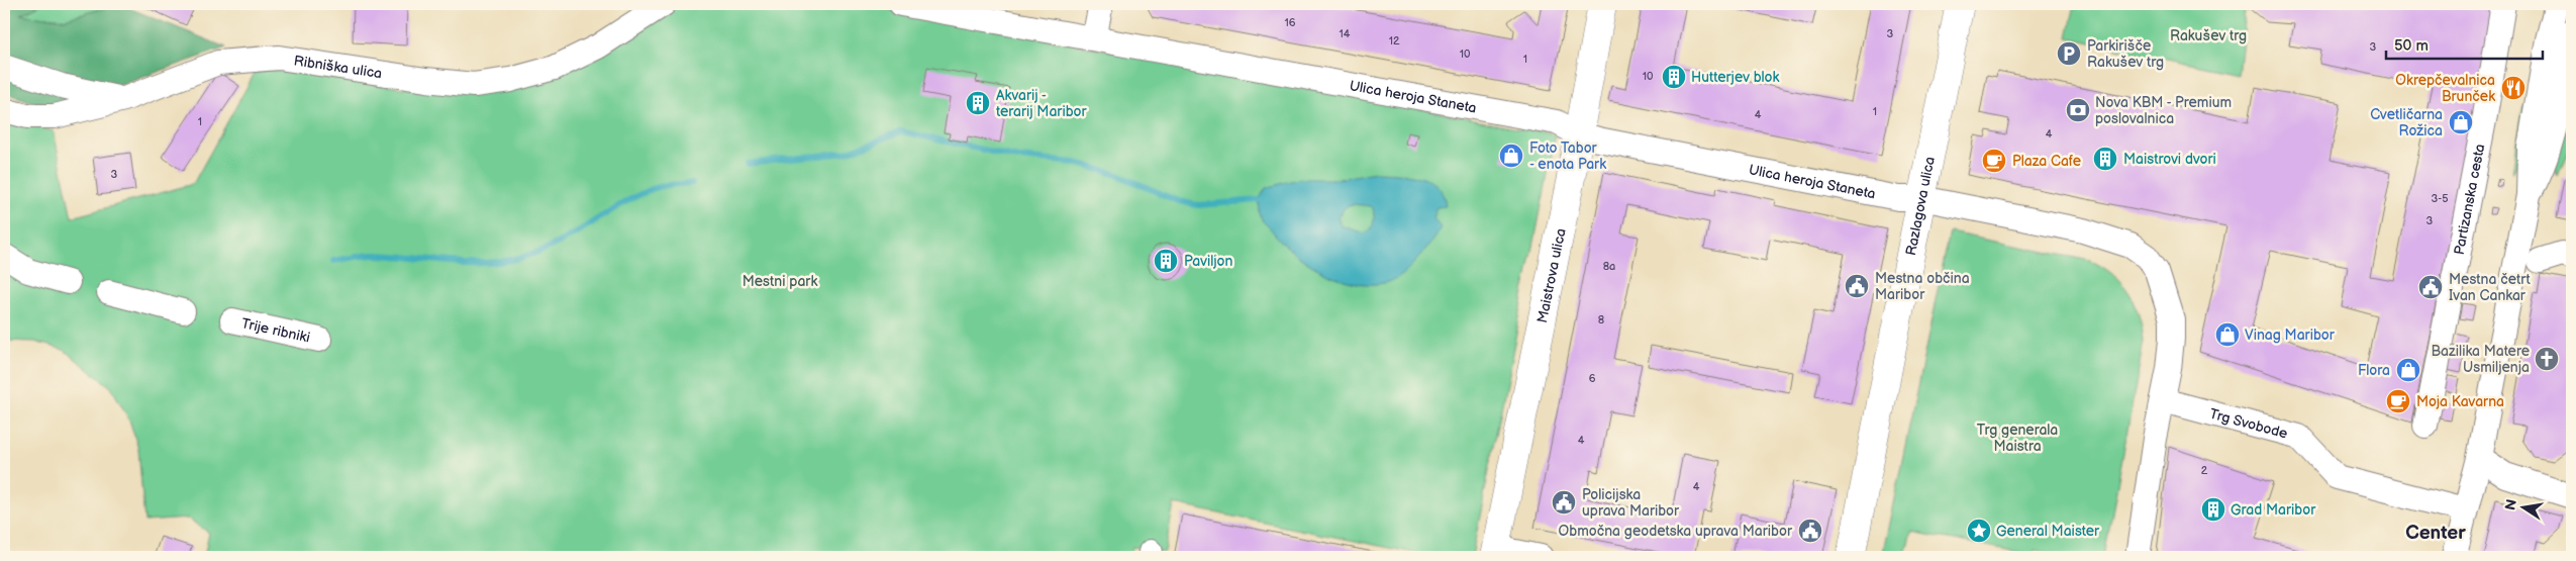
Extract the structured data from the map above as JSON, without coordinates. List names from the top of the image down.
{
  "streets": {
    "street": [
      "Ribniška ulica",
      "Ulica heroja Staneta",
      "Partizanska cesta",
      "Razlagova ulica",
      "Maistrova ulica",
      "Trije ribniki",
      "Trg Svobode"
    ]
  },
  "crossings": [
    ["Ulica heroja Staneta", "Razlagova ulica"],
    ["Ulica heroja Staneta", "Maistrova ulica"]
  ],
  "districts": ["Center"],
  "parks": ["Rakušev trg", "Mestni park", "Trg generala Maistra"],
  "places": {
    "parking": ["Parkirišče Rakušev trg"],
    "building": [
      "Hutterjev blok",
      "Akvarij - terarij Maribor",
      "Maistrovi dvori",
      "Paviljon",
      "Grad Maribor"
    ],
    "restaurant": ["Okrepčevalnica Brunček"],
    "bank": ["Nova KBM - Premium poslovalnica"],
    "shop": [
      "Cvetličarna Rožica",
      "Foto Tabor - enota Park",
      "Vinag Maribor",
      "Flora"
    ],
    "cafe": ["Plaza Cafe", "Moja Kavarna"],
    "public building": [
      "Mestna občina Maribor",
      "Mestna četrt Ivan Cankar",
      "Policijska uprava Maribor",
      "Območna geodetska uprava Maribor"
    ],
    "church": ["Bazilika Matere Usmiljenja"],
    "place": ["General Maister"]
  },
  "house_numbers": [
    "16",
    "14",
    "3",
    "12",
    "3",
    "10",
    "1",
    "10",
    "1",
    "4",
    "1",
    "4",
    "3",
    "3-5",
    "3",
    "8a",
    "8",
    "6",
    "4",
    "2",
    "4"
  ],
  "scale_bar": "50 m",
  "north": "left"
}
